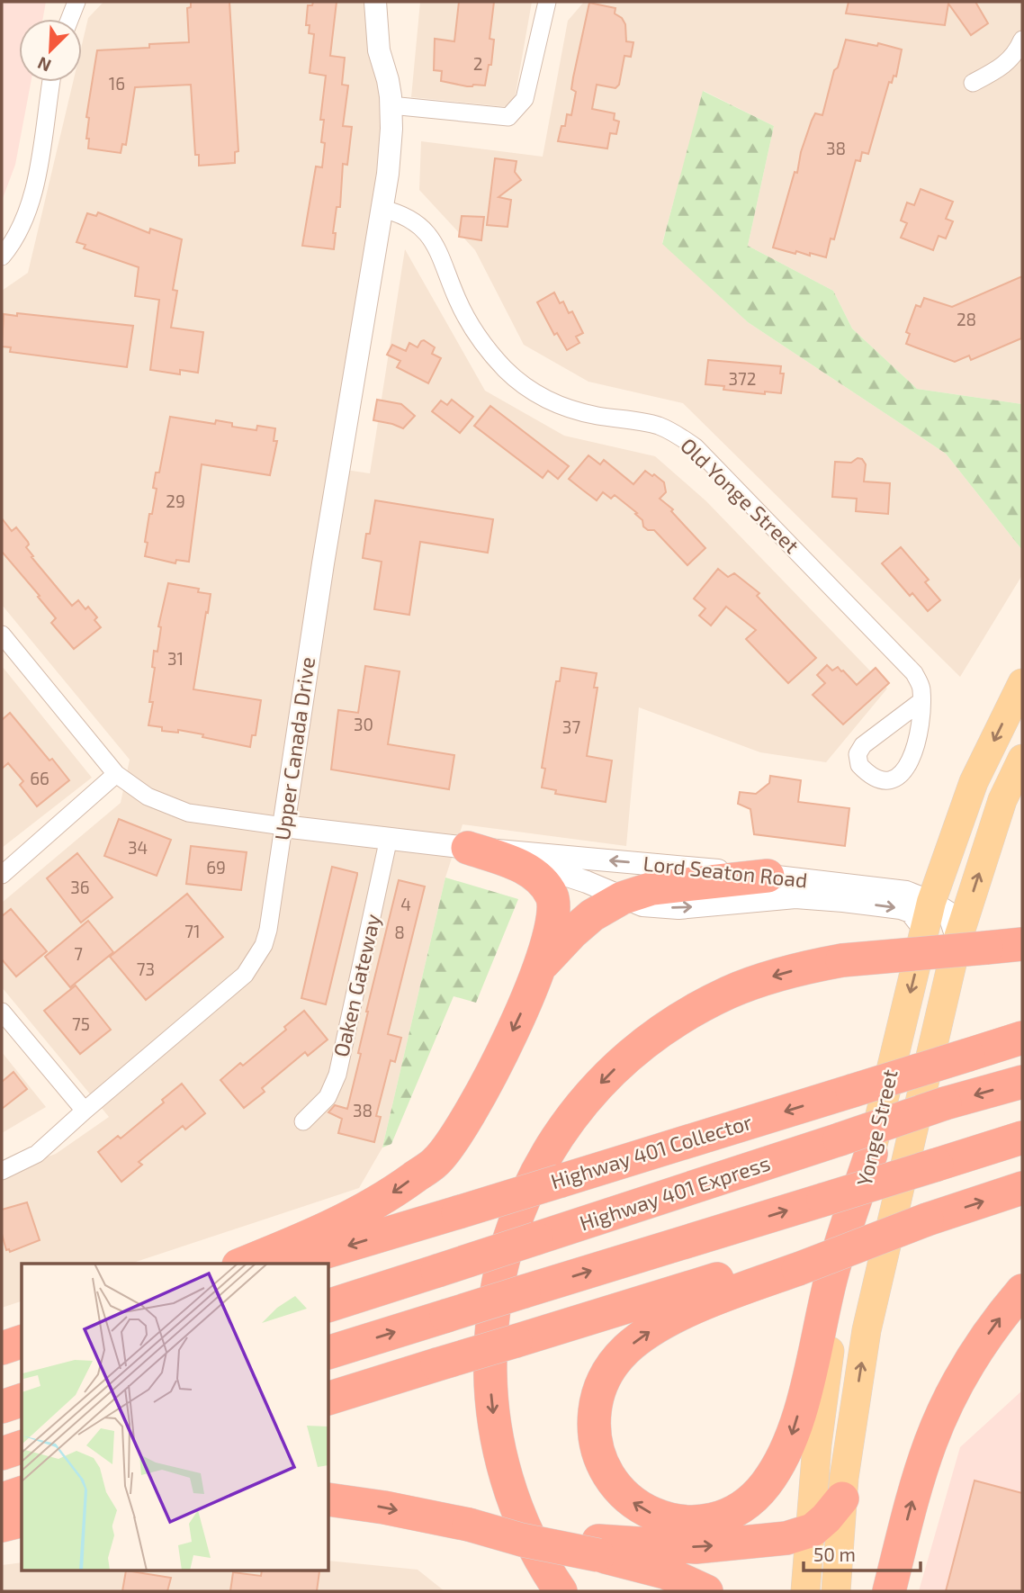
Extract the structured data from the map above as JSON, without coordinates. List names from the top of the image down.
{
  "streets": {
    "highway": ["Highway 401 Collector", "Highway 401 Express"],
    "main road": ["Yonge Street"],
    "street": [
      "Old Yonge Street",
      "Upper Canada Drive",
      "Lord Seaton Road",
      "Oaken Gateway"
    ]
  },
  "crossings": [
    ["Old Yonge Street", "Upper Canada Drive"],
    ["Upper Canada Drive", "Lord Seaton Road"],
    ["Lord Seaton Road", "Oaken Gateway"],
    ["Lord Seaton Road", "Yonge Street"]
  ],
  "house_numbers": [
    "2",
    "16",
    "38",
    "28",
    "372",
    "29",
    "31",
    "30",
    "37",
    "66",
    "34",
    "69",
    "36",
    "4",
    "71",
    "8",
    "7",
    "73",
    "75",
    "38"
  ],
  "scale_bar": "50 m",
  "north": "bottom left"
}
